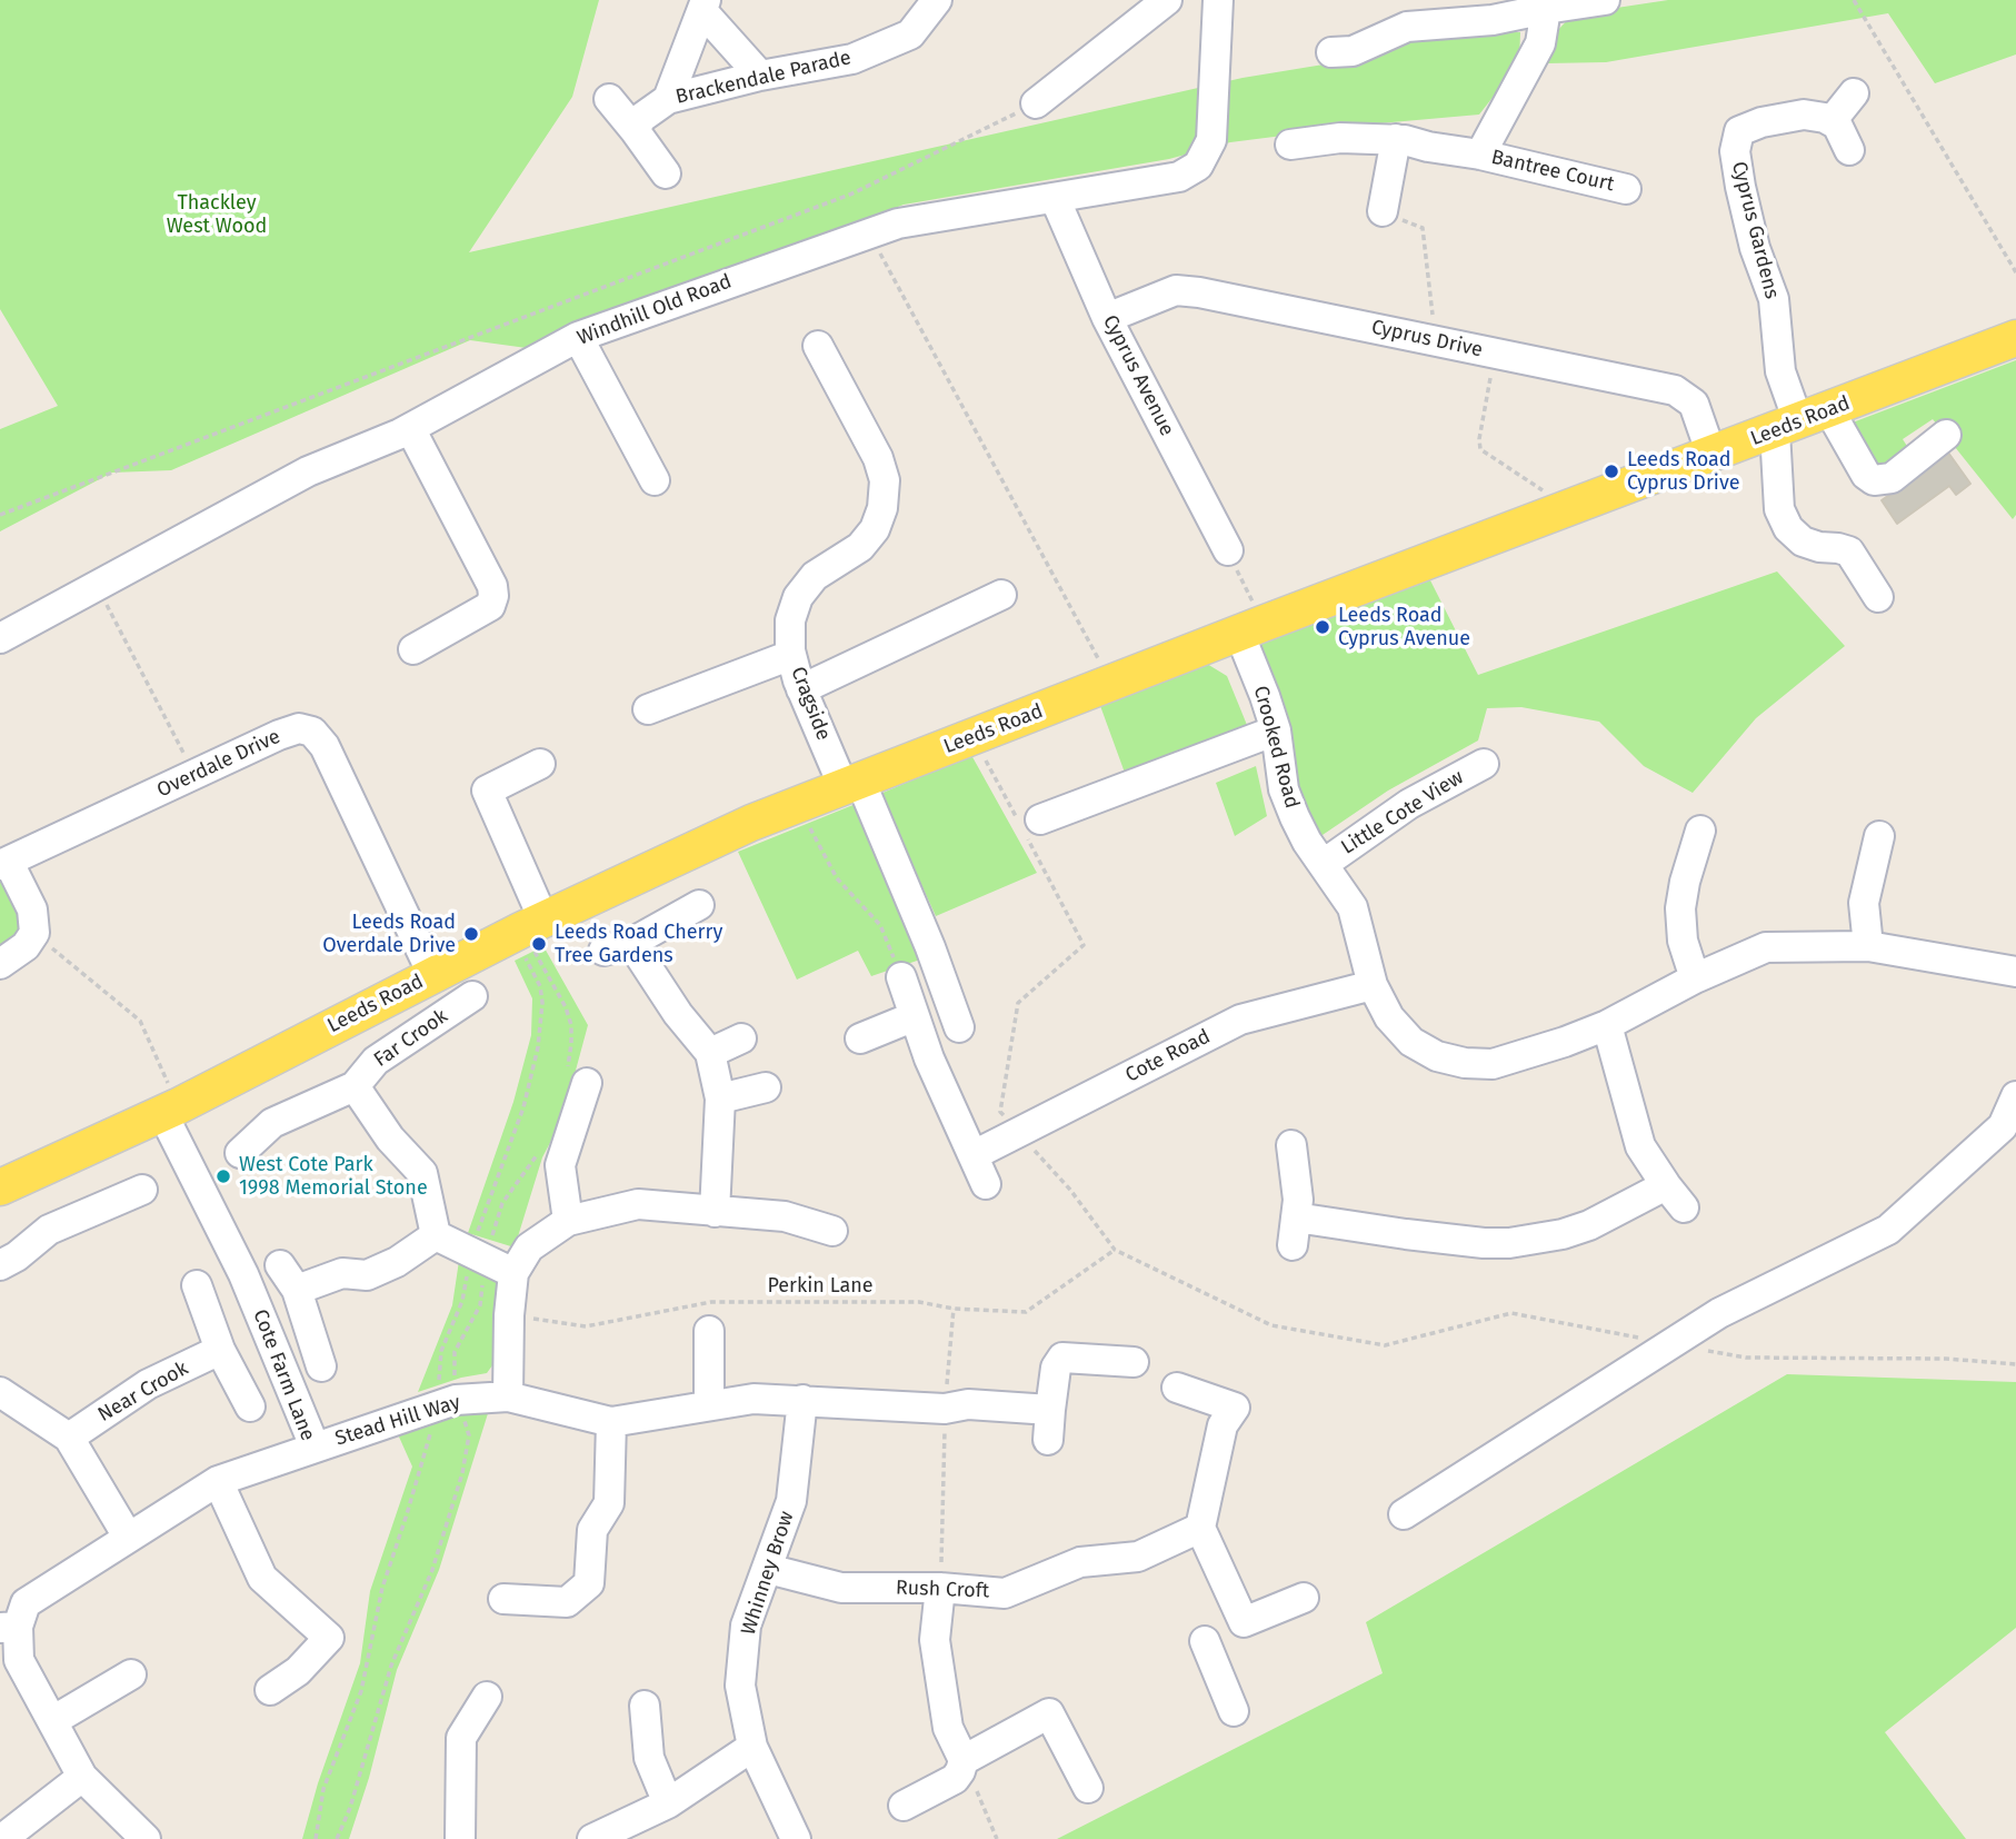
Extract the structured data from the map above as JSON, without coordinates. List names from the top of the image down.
{
  "streets": {
    "main road": ["Leeds Road"],
    "street": [
      "Brackendale Parade",
      "Bantree Court",
      "Cyprus Gardens",
      "Windhill Old Road",
      "Cyprus Drive",
      "Cyprus Avenue",
      "Cragside",
      "Crooked Road",
      "Overdale Drive",
      "Little Cote View",
      "Far Crook",
      "Cote Road",
      "Cote Farm Lane",
      "Near Crook",
      "Stead Hill Way",
      "Whinney Brow",
      "Rush Croft"
    ],
    "path": ["Perkin Lane"]
  },
  "crossings": [
    ["Cyprus Gardens", "Leeds Road"],
    ["Windhill Old Road", "Cyprus Avenue"],
    ["Cyprus Drive", "Cyprus Avenue"],
    ["Cyprus Drive", "Leeds Road"],
    ["Leeds Road", "Cragside"],
    ["Leeds Road", "Crooked Road"],
    ["Leeds Road", "Overdale Drive"],
    ["Leeds Road", "Cote Farm Lane"],
    ["Crooked Road", "Little Cote View"],
    ["Crooked Road", "Cote Road"],
    ["Cote Farm Lane", "Stead Hill Way"],
    ["Stead Hill Way", "Whinney Brow"],
    ["Whinney Brow", "Rush Croft"]
  ],
  "parks": ["Thackley West Wood"],
  "places": [
    "Leeds Road Cyprus Drive",
    "Leeds Road Cyprus Avenue",
    "Leeds Road Overdale Drive",
    "Leeds Road Cherry Tree Gardens",
    "West Cote Park 1998 Memorial Stone"
  ]
}
